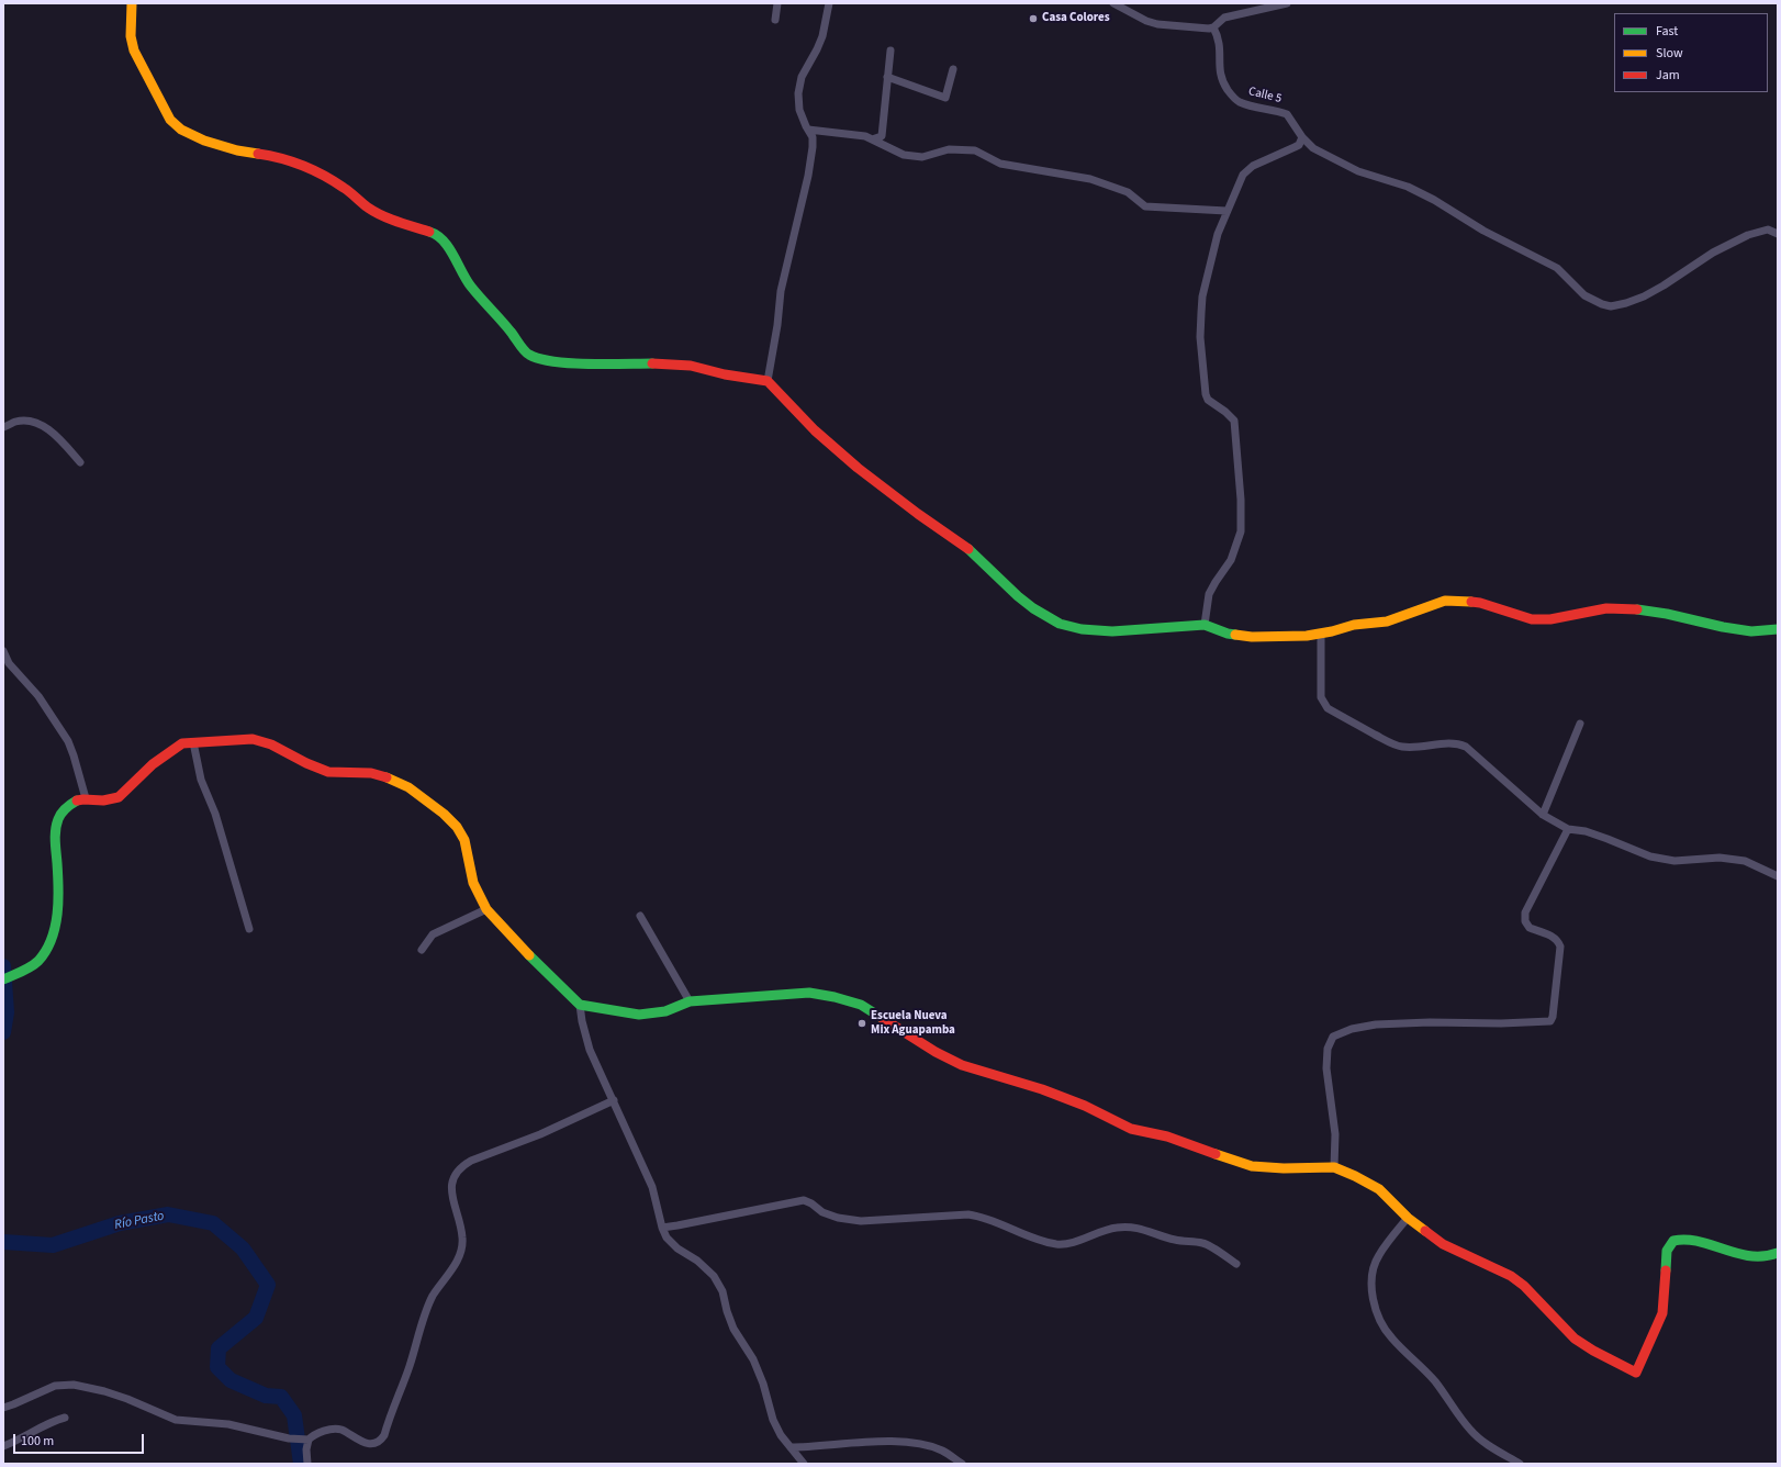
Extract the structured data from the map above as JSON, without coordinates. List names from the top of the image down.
{
  "streets": {
    "street": ["Calle 5"]
  },
  "water": ["Río Pasto"],
  "places": ["Casa Colores", "Escuela Nueva Mix Aguapamba"],
  "legend": ["Fast", "Slow", "Jam"],
  "scale_bar": "100 m"
}
